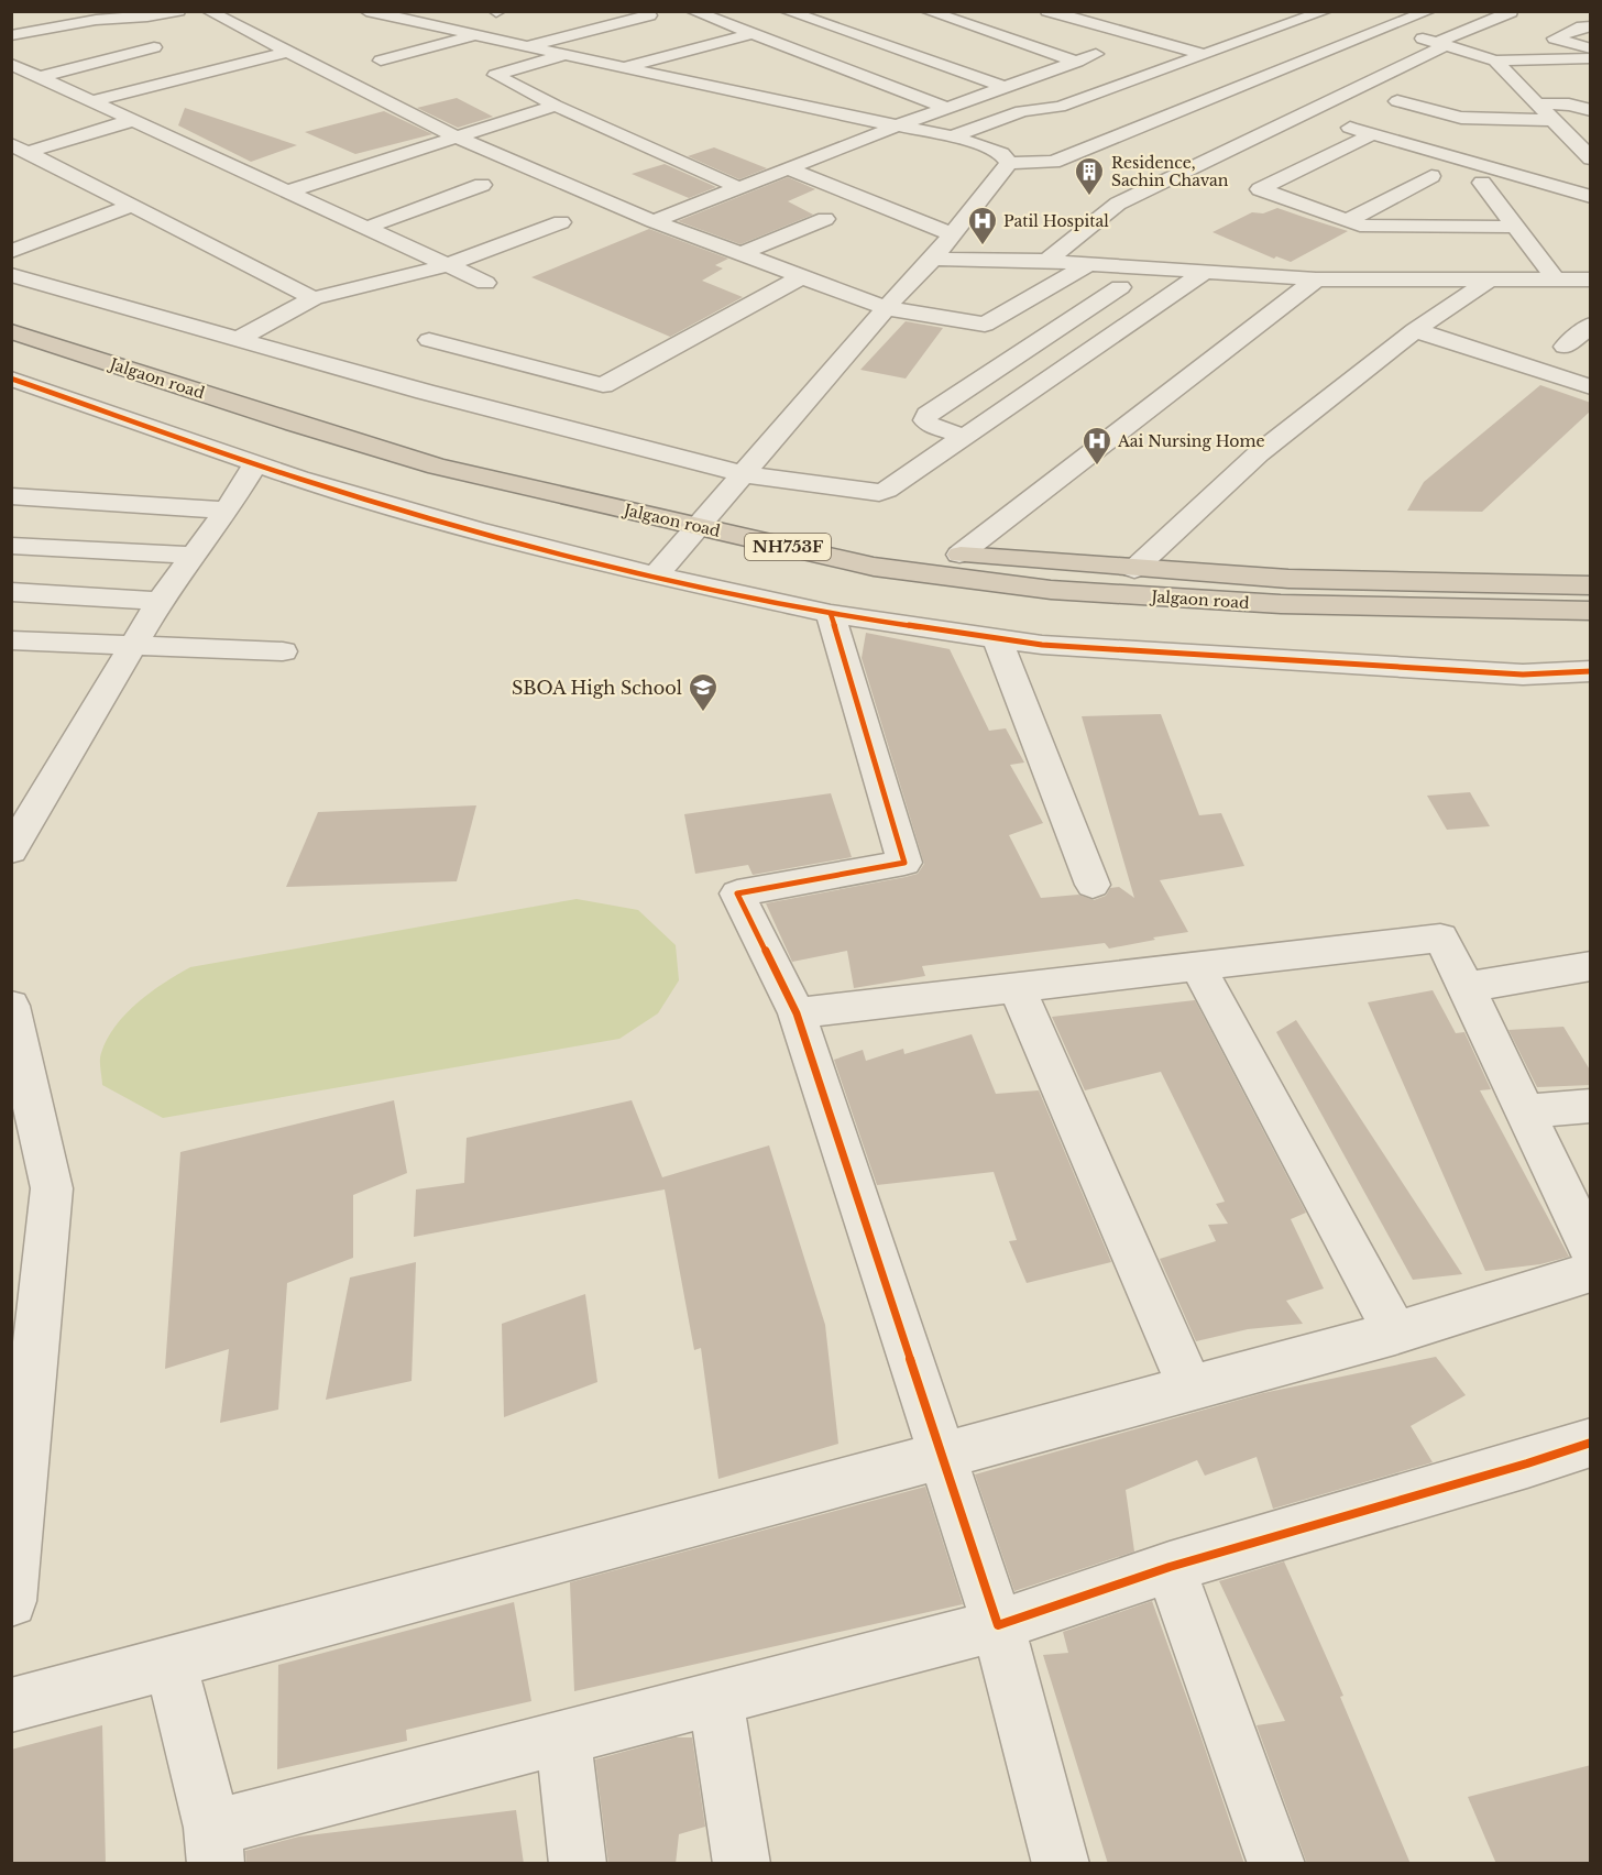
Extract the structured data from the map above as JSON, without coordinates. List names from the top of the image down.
{
  "streets": {
    "highway": ["Jalgaon road", "NH753F"]
  },
  "places": {
    "building": ["Residence, Sachin Chavan"],
    "hospital": ["Patil Hospital", "Aai Nursing Home"],
    "school or university": ["SBOA High School"]
  }
}
